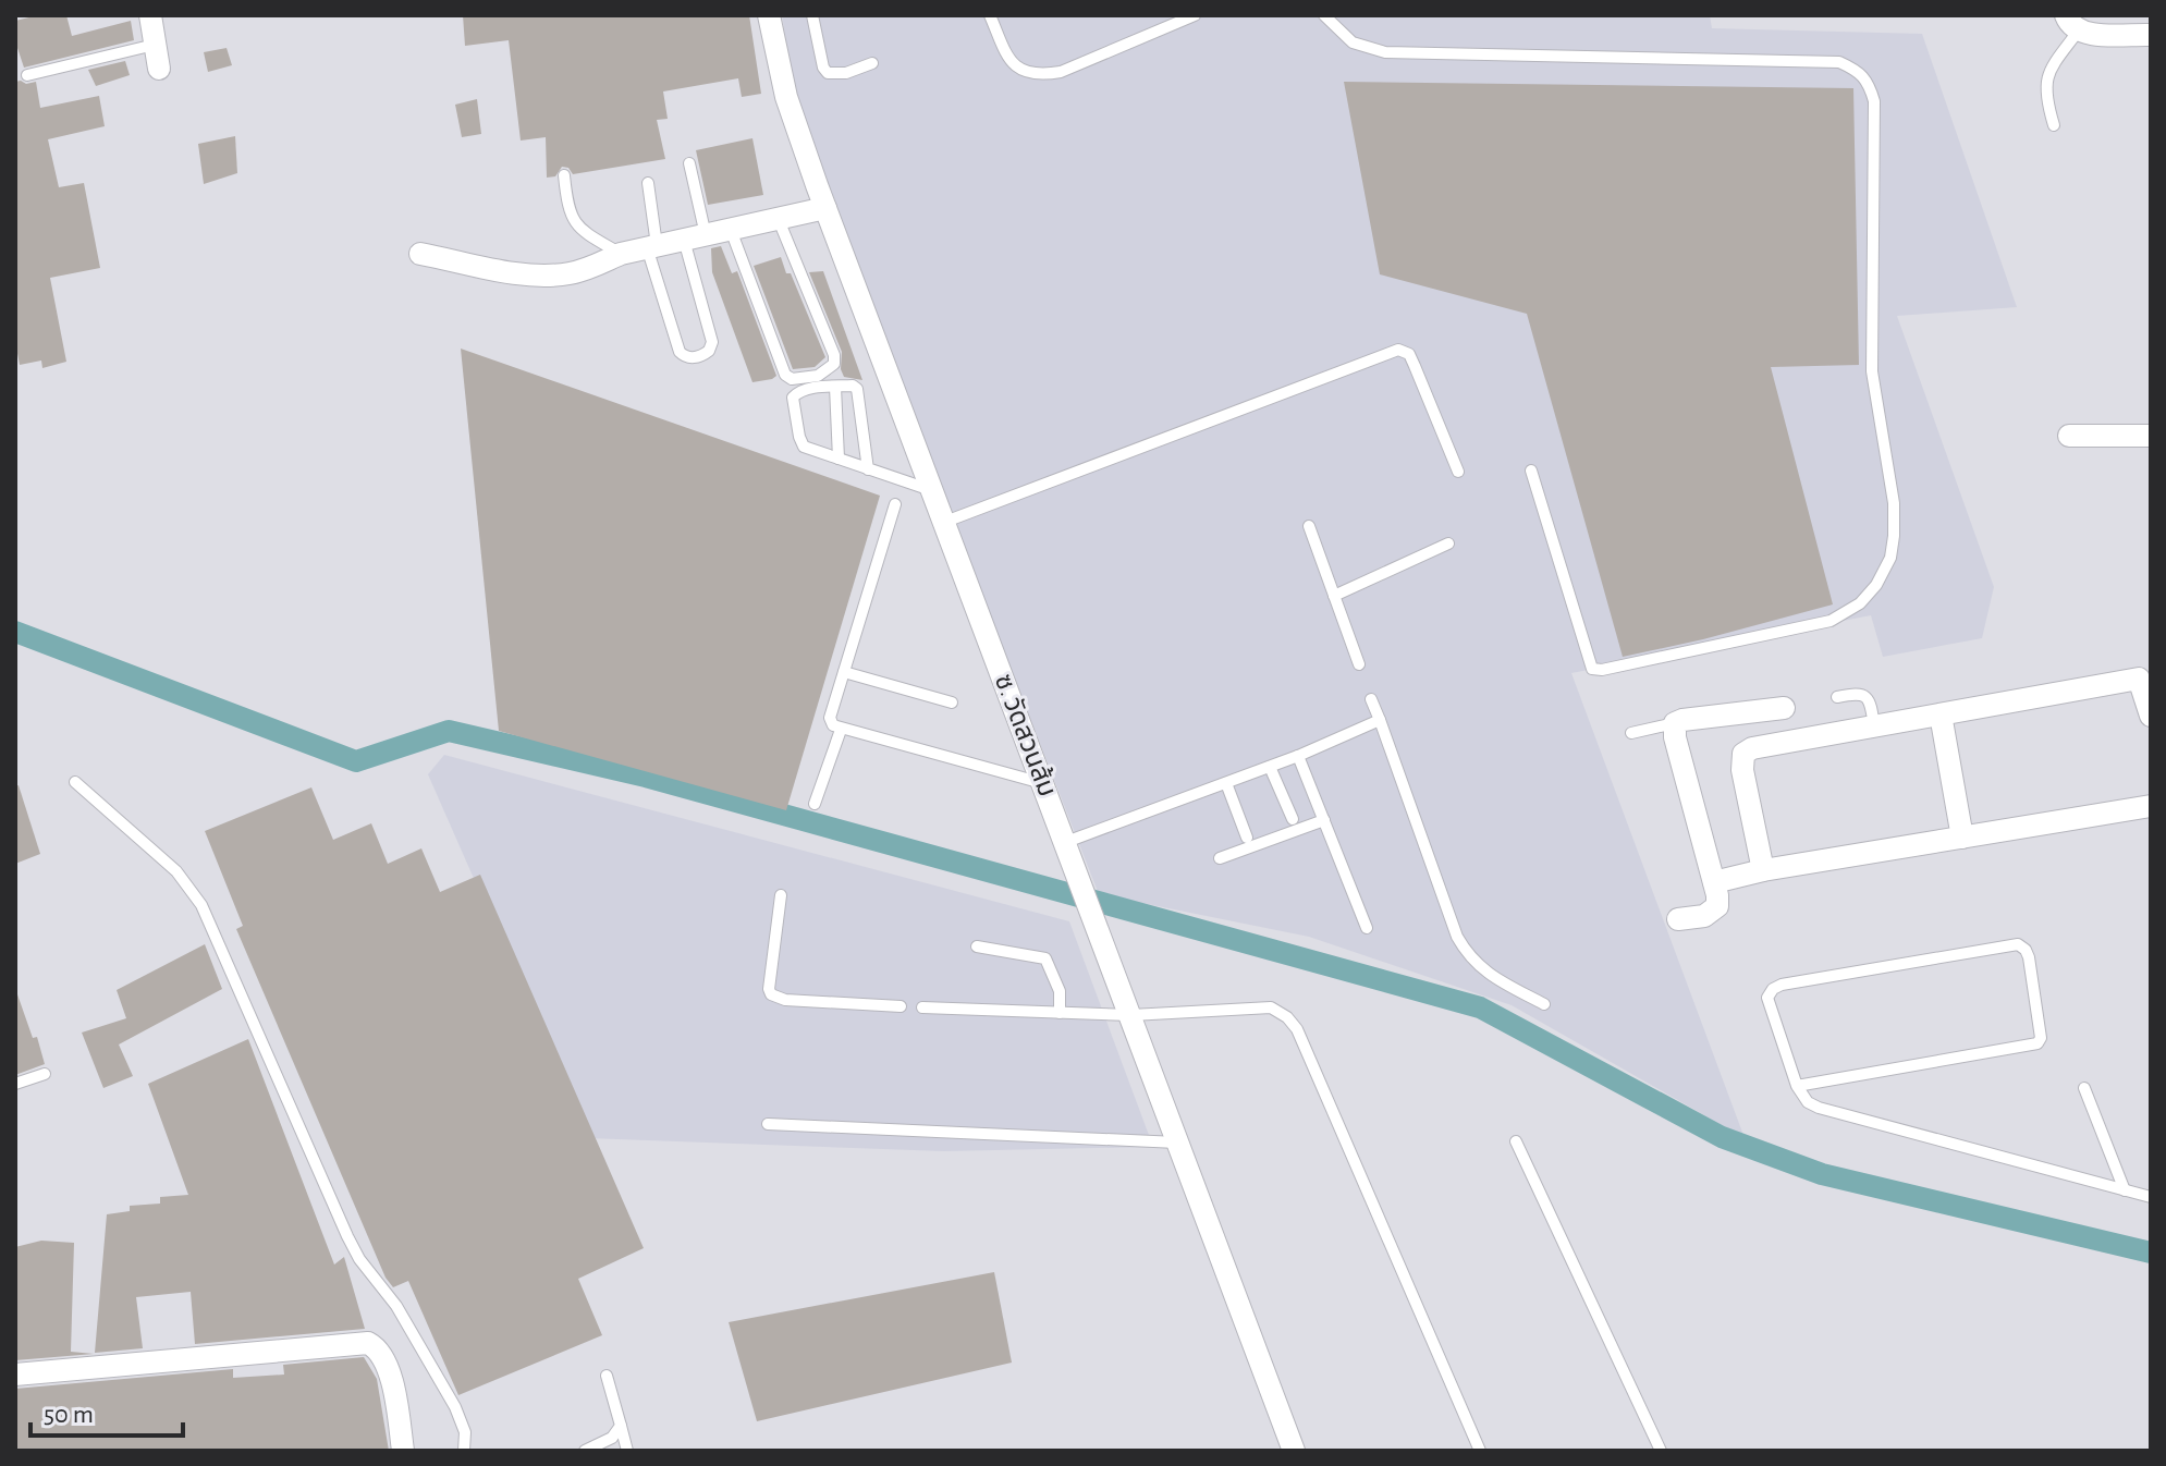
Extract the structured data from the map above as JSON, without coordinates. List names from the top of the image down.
{
  "streets": {
    "street": ["ซ. วัดสวนส้ม"]
  },
  "scale_bar": "50 m"
}
